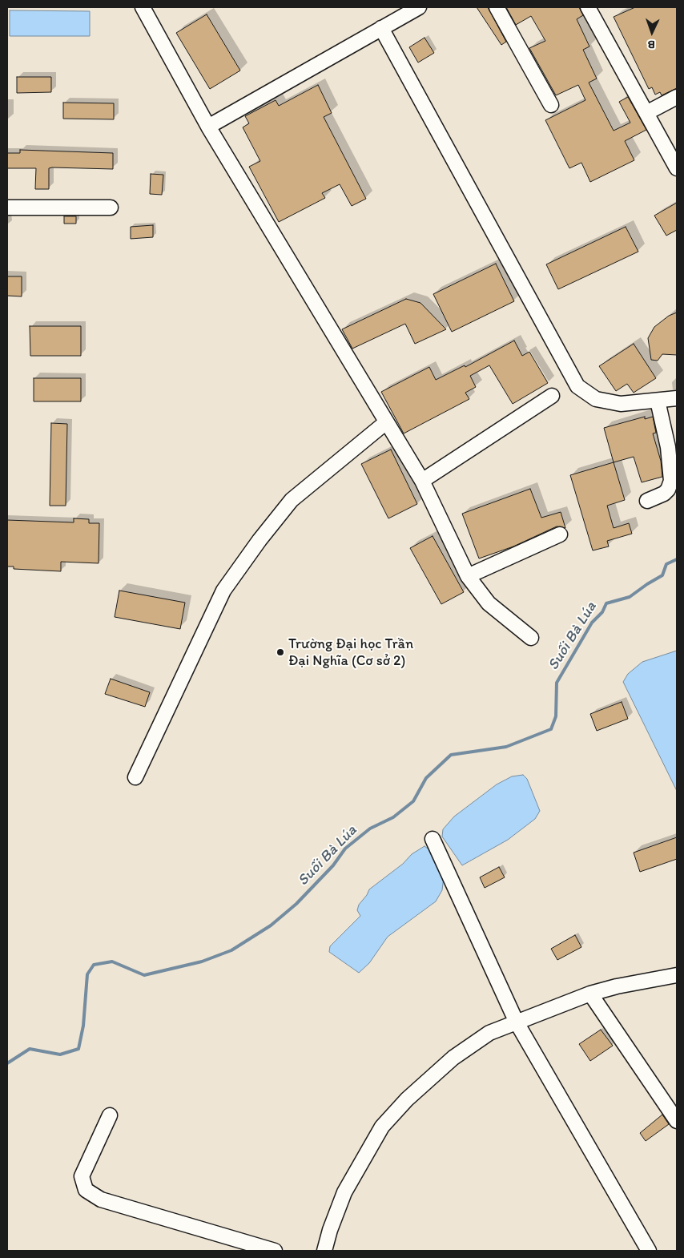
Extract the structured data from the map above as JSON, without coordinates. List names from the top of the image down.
{
  "water": ["Suối Bà Lúa"],
  "places": ["Trường Đại học Trần Đại Nghĩa (Cơ sở 2)"],
  "north": "bottom"
}
